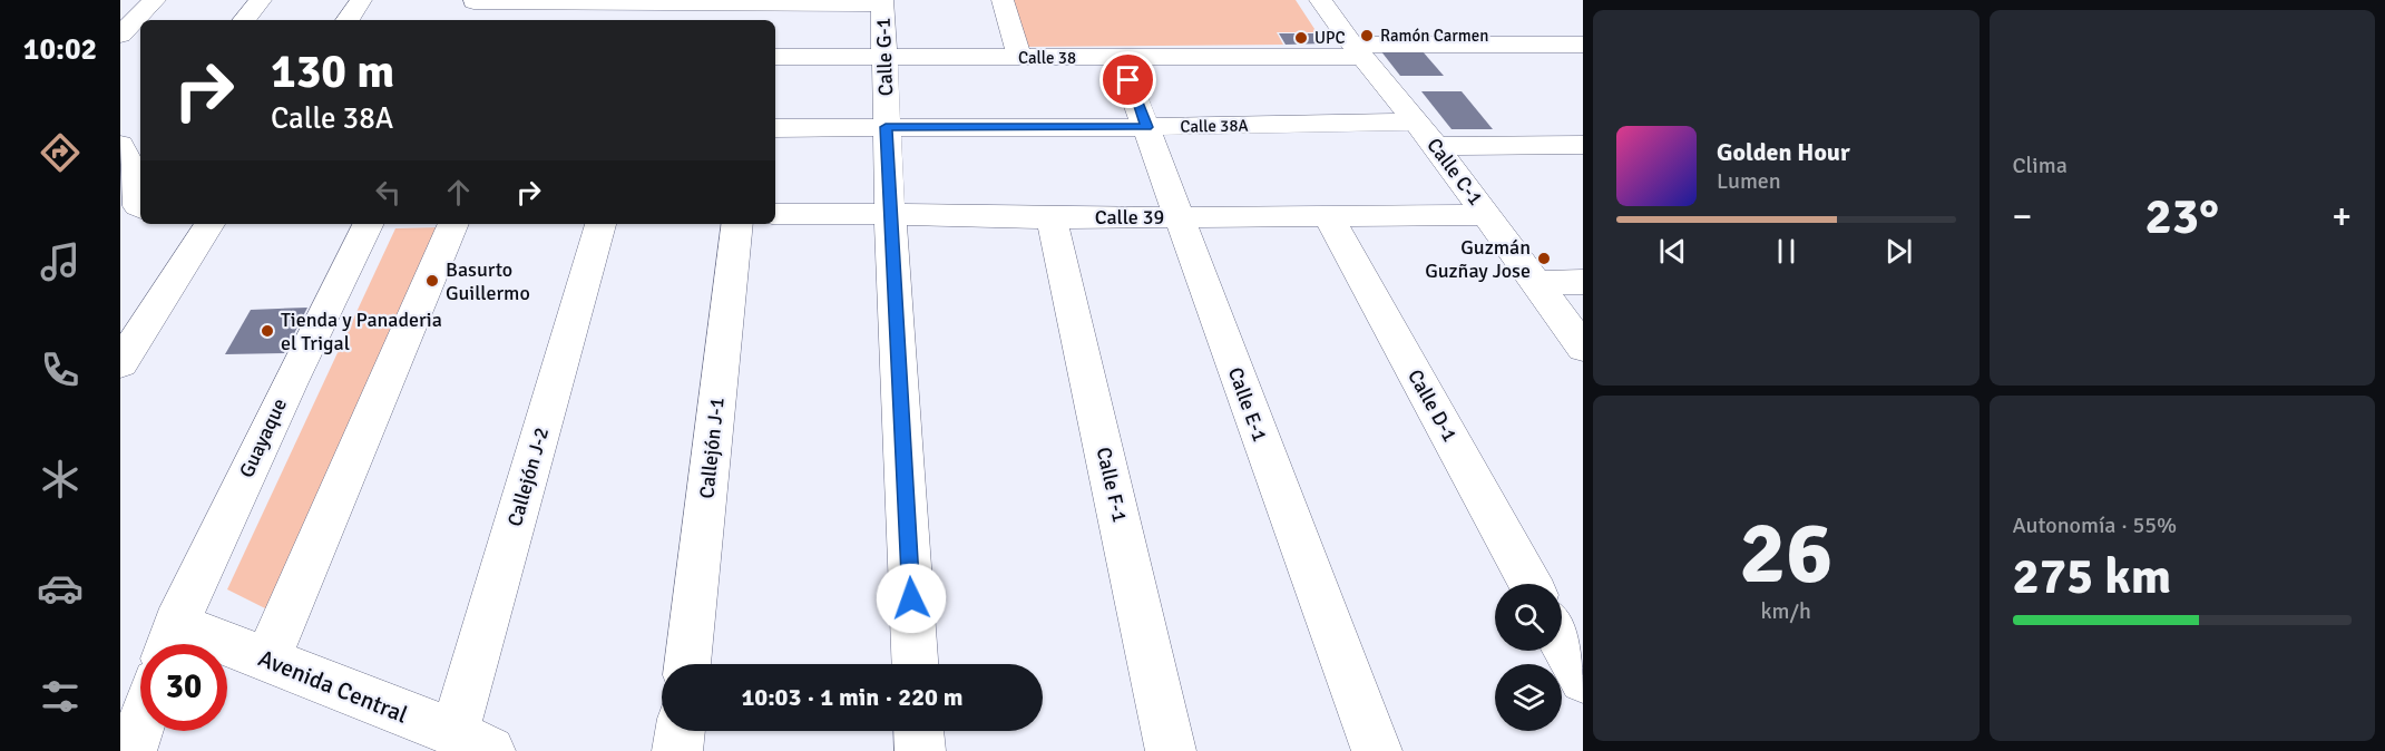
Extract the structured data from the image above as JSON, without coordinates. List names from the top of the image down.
{
  "streets": {
    "street": [
      "Calle G-1",
      "Calle 38",
      "Calle 38A",
      "Calle C-1",
      "Calle 39",
      "Calle E-1",
      "Calle D-1",
      "Guayaque",
      "Callejón J-1",
      "Callejón J-2",
      "Calle F-1",
      "Avenida Central"
    ]
  },
  "crossings": [
    ["Calle G-1", "Calle 38"],
    ["Calle G-1", "Calle 38A"],
    ["Calle G-1", "Calle 39"],
    ["Calle 38", "Calle C-1"],
    ["Calle 38", "Calle E-1"],
    ["Calle 38A", "Calle C-1"],
    ["Calle 38A", "Calle E-1"],
    ["Calle C-1", "Calle 39"],
    ["Calle 39", "Calle E-1"],
    ["Calle 39", "Calle D-1"],
    ["Calle 39", "Calle F-1"],
    ["Guayaque", "Avenida Central"],
    ["Callejón J-2", "Avenida Central"]
  ],
  "places": [
    "Ramón Carmen",
    "UPC",
    "Guzmán Guzñay Jose",
    "Basurto Guillermo",
    "Tienda y Panaderia el Trigal"
  ],
  "page": {
    "tabs": "10:02",
    "tile": [
      "Clima",
      ["26", "km/h"],
      ["Autonomía · 55%", "275 km"]
    ],
    "turn": ["130 m", "Calle 38A"],
    "song": ["Golden Hour", "Lumen"],
    "heat": ["−", "23°", "+"],
    "limit": "30",
    "trip": "10:03 · 1 min · 220 m"
  }
}
